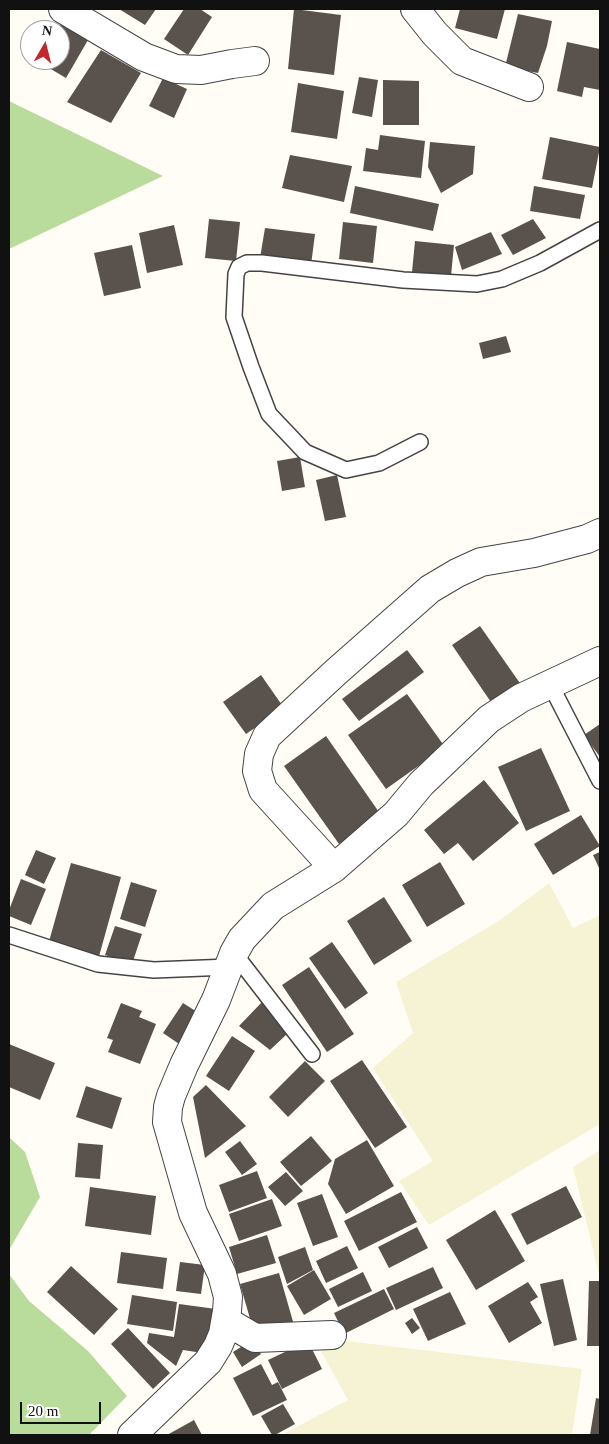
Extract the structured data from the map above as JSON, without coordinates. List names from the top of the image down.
{
  "scale_bar": "20 m",
  "north": "top"
}
